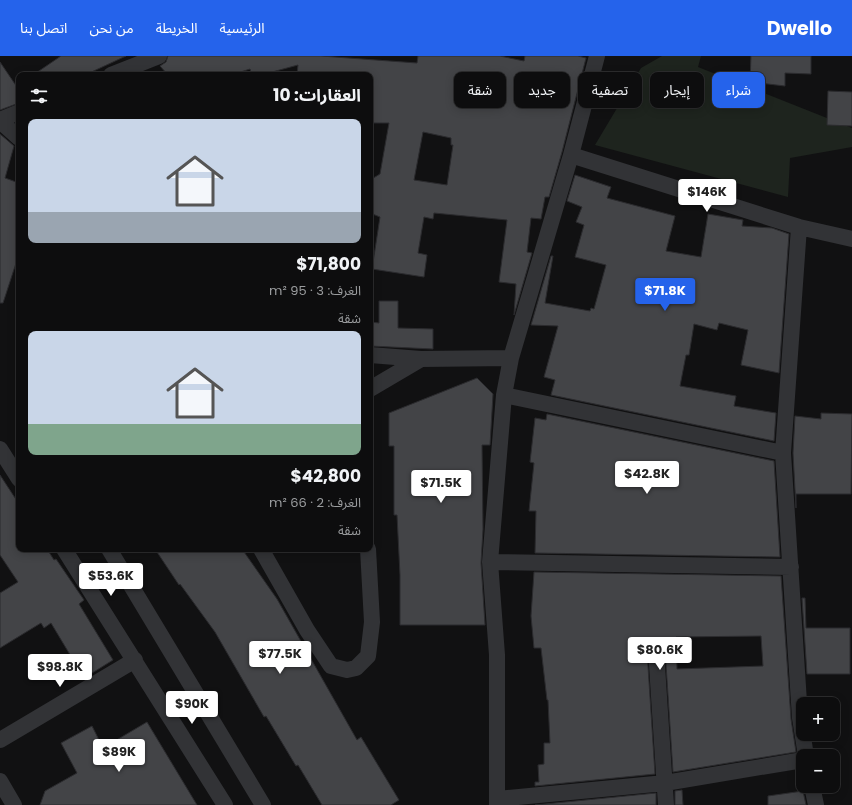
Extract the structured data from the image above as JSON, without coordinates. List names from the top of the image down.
{
  "page": {
    "header": "Dwello",
    "nav": [
      "الرئيسية",
      "الخريطة",
      "من نحن",
      "اتصل بنا"
    ],
    "chip": [
      "شراء",
      "إيجار",
      "تصفية",
      "جديد",
      "شقة"
    ],
    "heading": "العقارات: 10",
    "list": [
      {
        "name": "$71,800",
        "note": "الغرف: 3 · 95 m² · شقة"
      },
      {
        "name": "$42,800",
        "note": "الغرف: 2 · 66 m² · شقة"
      }
    ],
    "price": [
      "$146K",
      "$71.8K",
      "$42.8K",
      "$71.5K",
      "$53.6K",
      "$80.6K",
      "$77.5K",
      "$98.8K",
      "$90K",
      "$89K"
    ],
    "map_buttons": ["+", "−"]
  }
}
